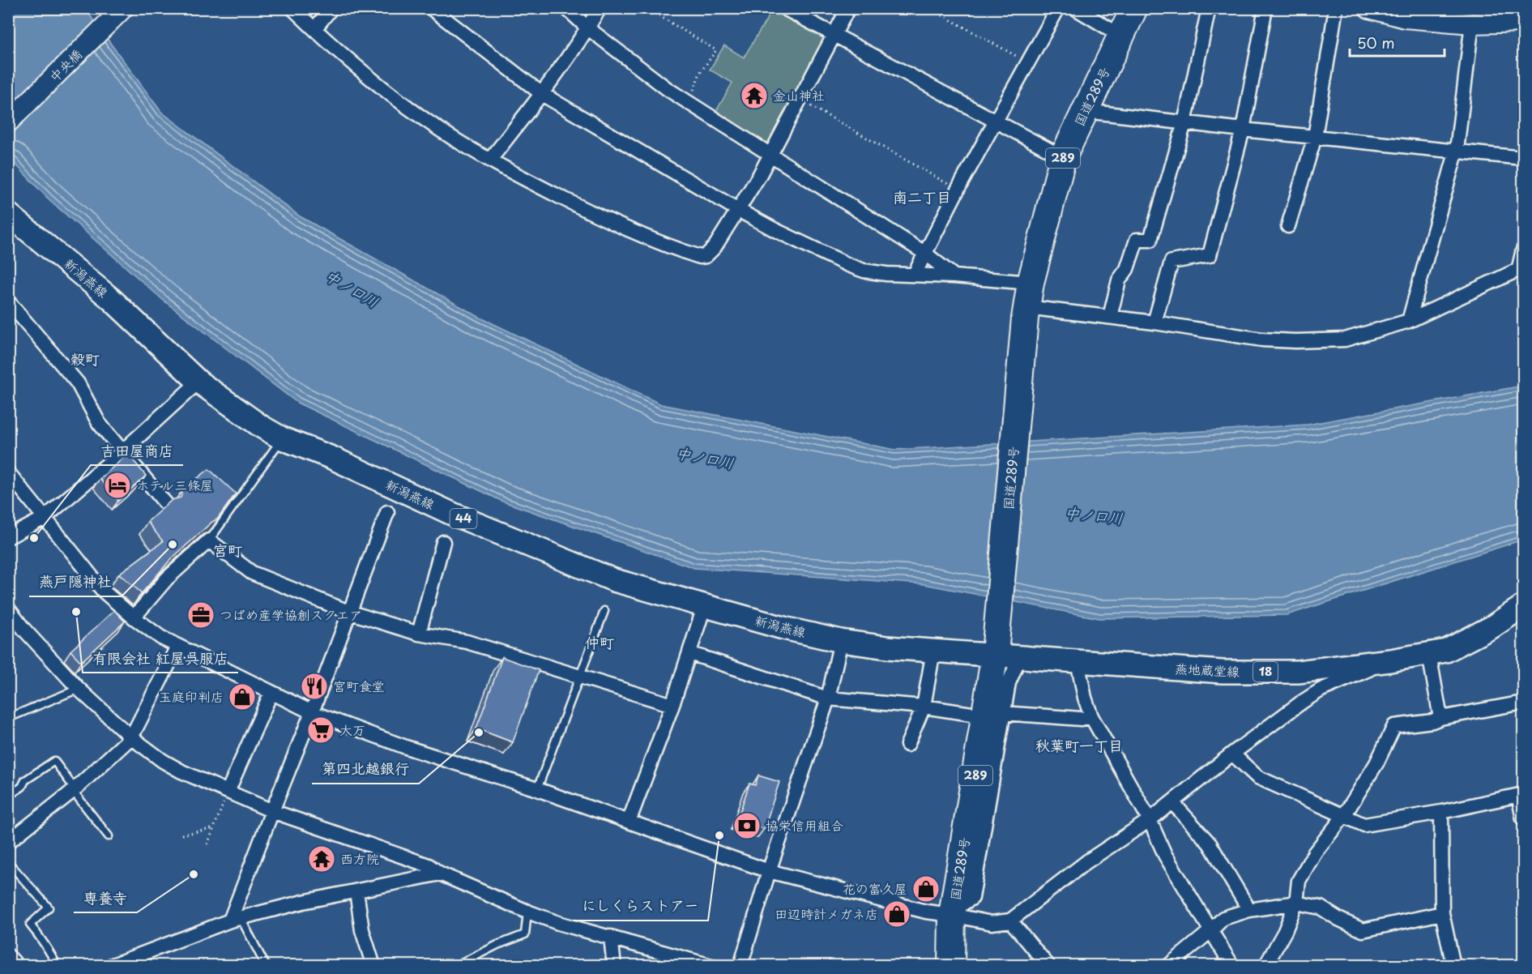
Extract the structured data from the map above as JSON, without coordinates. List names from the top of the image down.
{
  "streets": {
    "highway": ["国道289号", "289"],
    "main road": [
      "新潟燕線",
      "44",
      "燕地蔵堂線",
      "18"
    ],
    "street": ["中央橋"]
  },
  "crossings": [
    ["国道289号", "新潟燕線"],
    ["国道289号", "燕地蔵堂線"],
    ["新潟燕線", "燕地蔵堂線"]
  ],
  "districts": [
    "南二丁目",
    "穀町",
    "宮町",
    "仲町",
    "秋葉町一丁目"
  ],
  "water": ["中ノ口川"],
  "places": {
    "temple": ["金山神社", "西方院"],
    "hotel": ["ホテル三條屋"],
    "other": [
      "吉田屋商店",
      "燕戸隠神社",
      "有限会社 紅屋呉服店",
      "第四北越銀行",
      "にしくらストアー",
      "専養寺"
    ],
    "office": ["つばめ産学協創スクエア"],
    "restaurant": ["宮町食堂"],
    "shop": ["玉庭印判店", "花の富久屋", "田辺時計メガネ店"],
    "supermarket": ["大万"],
    "bank": ["協栄信用組合"]
  },
  "scale_bar": "50 m"
}
